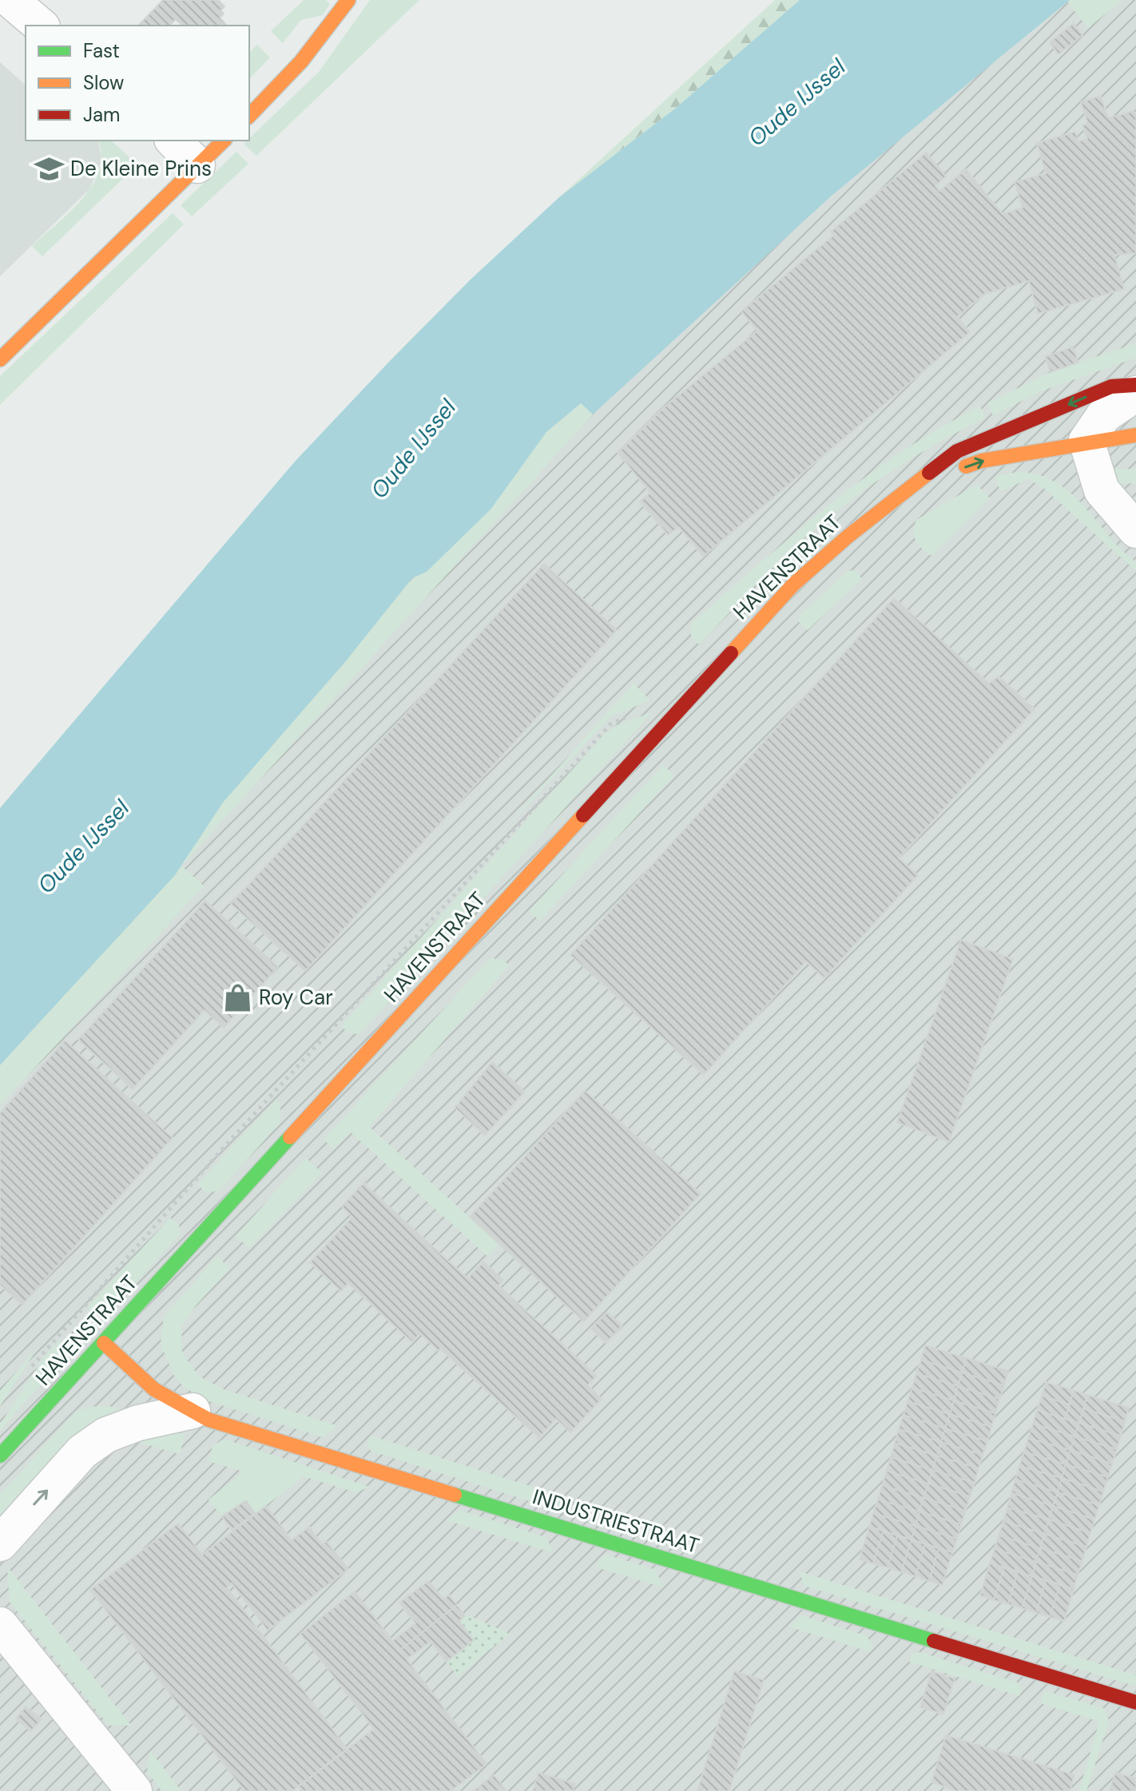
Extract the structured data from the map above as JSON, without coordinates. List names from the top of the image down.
{
  "streets": {
    "street": ["HAVENSTRAAT", "INDUSTRIESTRAAT"]
  },
  "crossings": [
    ["HAVENSTRAAT", "INDUSTRIESTRAAT"]
  ],
  "water": ["Oude IJssel"],
  "places": {
    "school or university": ["De Kleine Prins"],
    "shop": ["Roy Car"]
  },
  "legend": ["Fast", "Slow", "Jam"]
}
